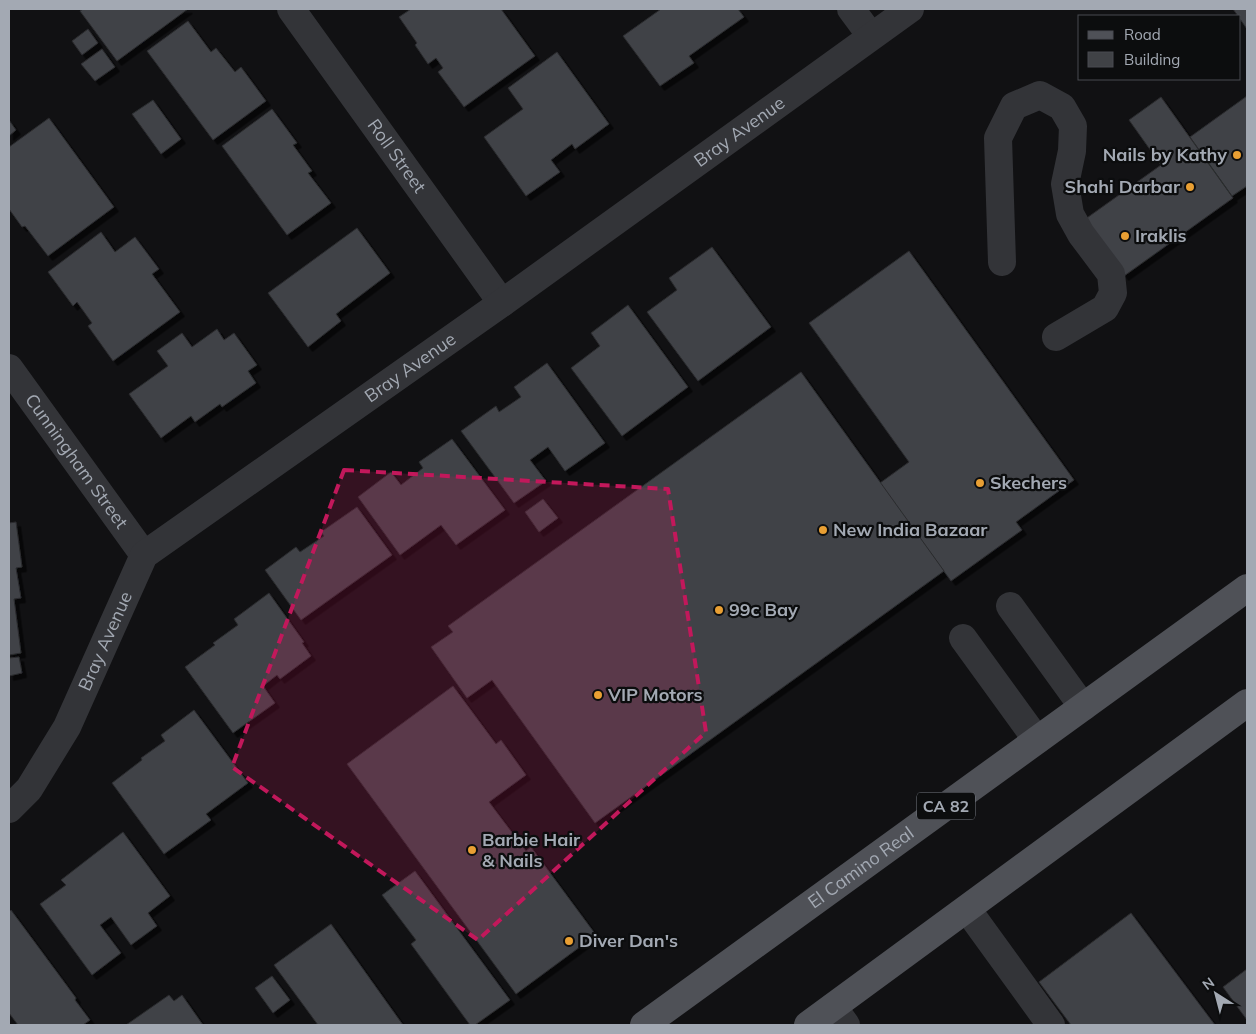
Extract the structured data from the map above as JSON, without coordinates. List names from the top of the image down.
{
  "streets": {
    "main road": ["CA 82", "El Camino Real"],
    "street": ["Bray Avenue", "Roll Street", "Cunningham Street"]
  },
  "crossings": [
    ["Bray Avenue", "Roll Street"],
    ["Bray Avenue", "Cunningham Street"]
  ],
  "places": [
    "Nails by Kathy",
    "Shahi Darbar",
    "Iraklis",
    "Skechers",
    "New India Bazaar",
    "99c Bay",
    "VIP Motors",
    "Barbie Hair & Nails",
    "Diver Dan's"
  ],
  "legend": ["Road", "Building"],
  "north": "top left"
}
